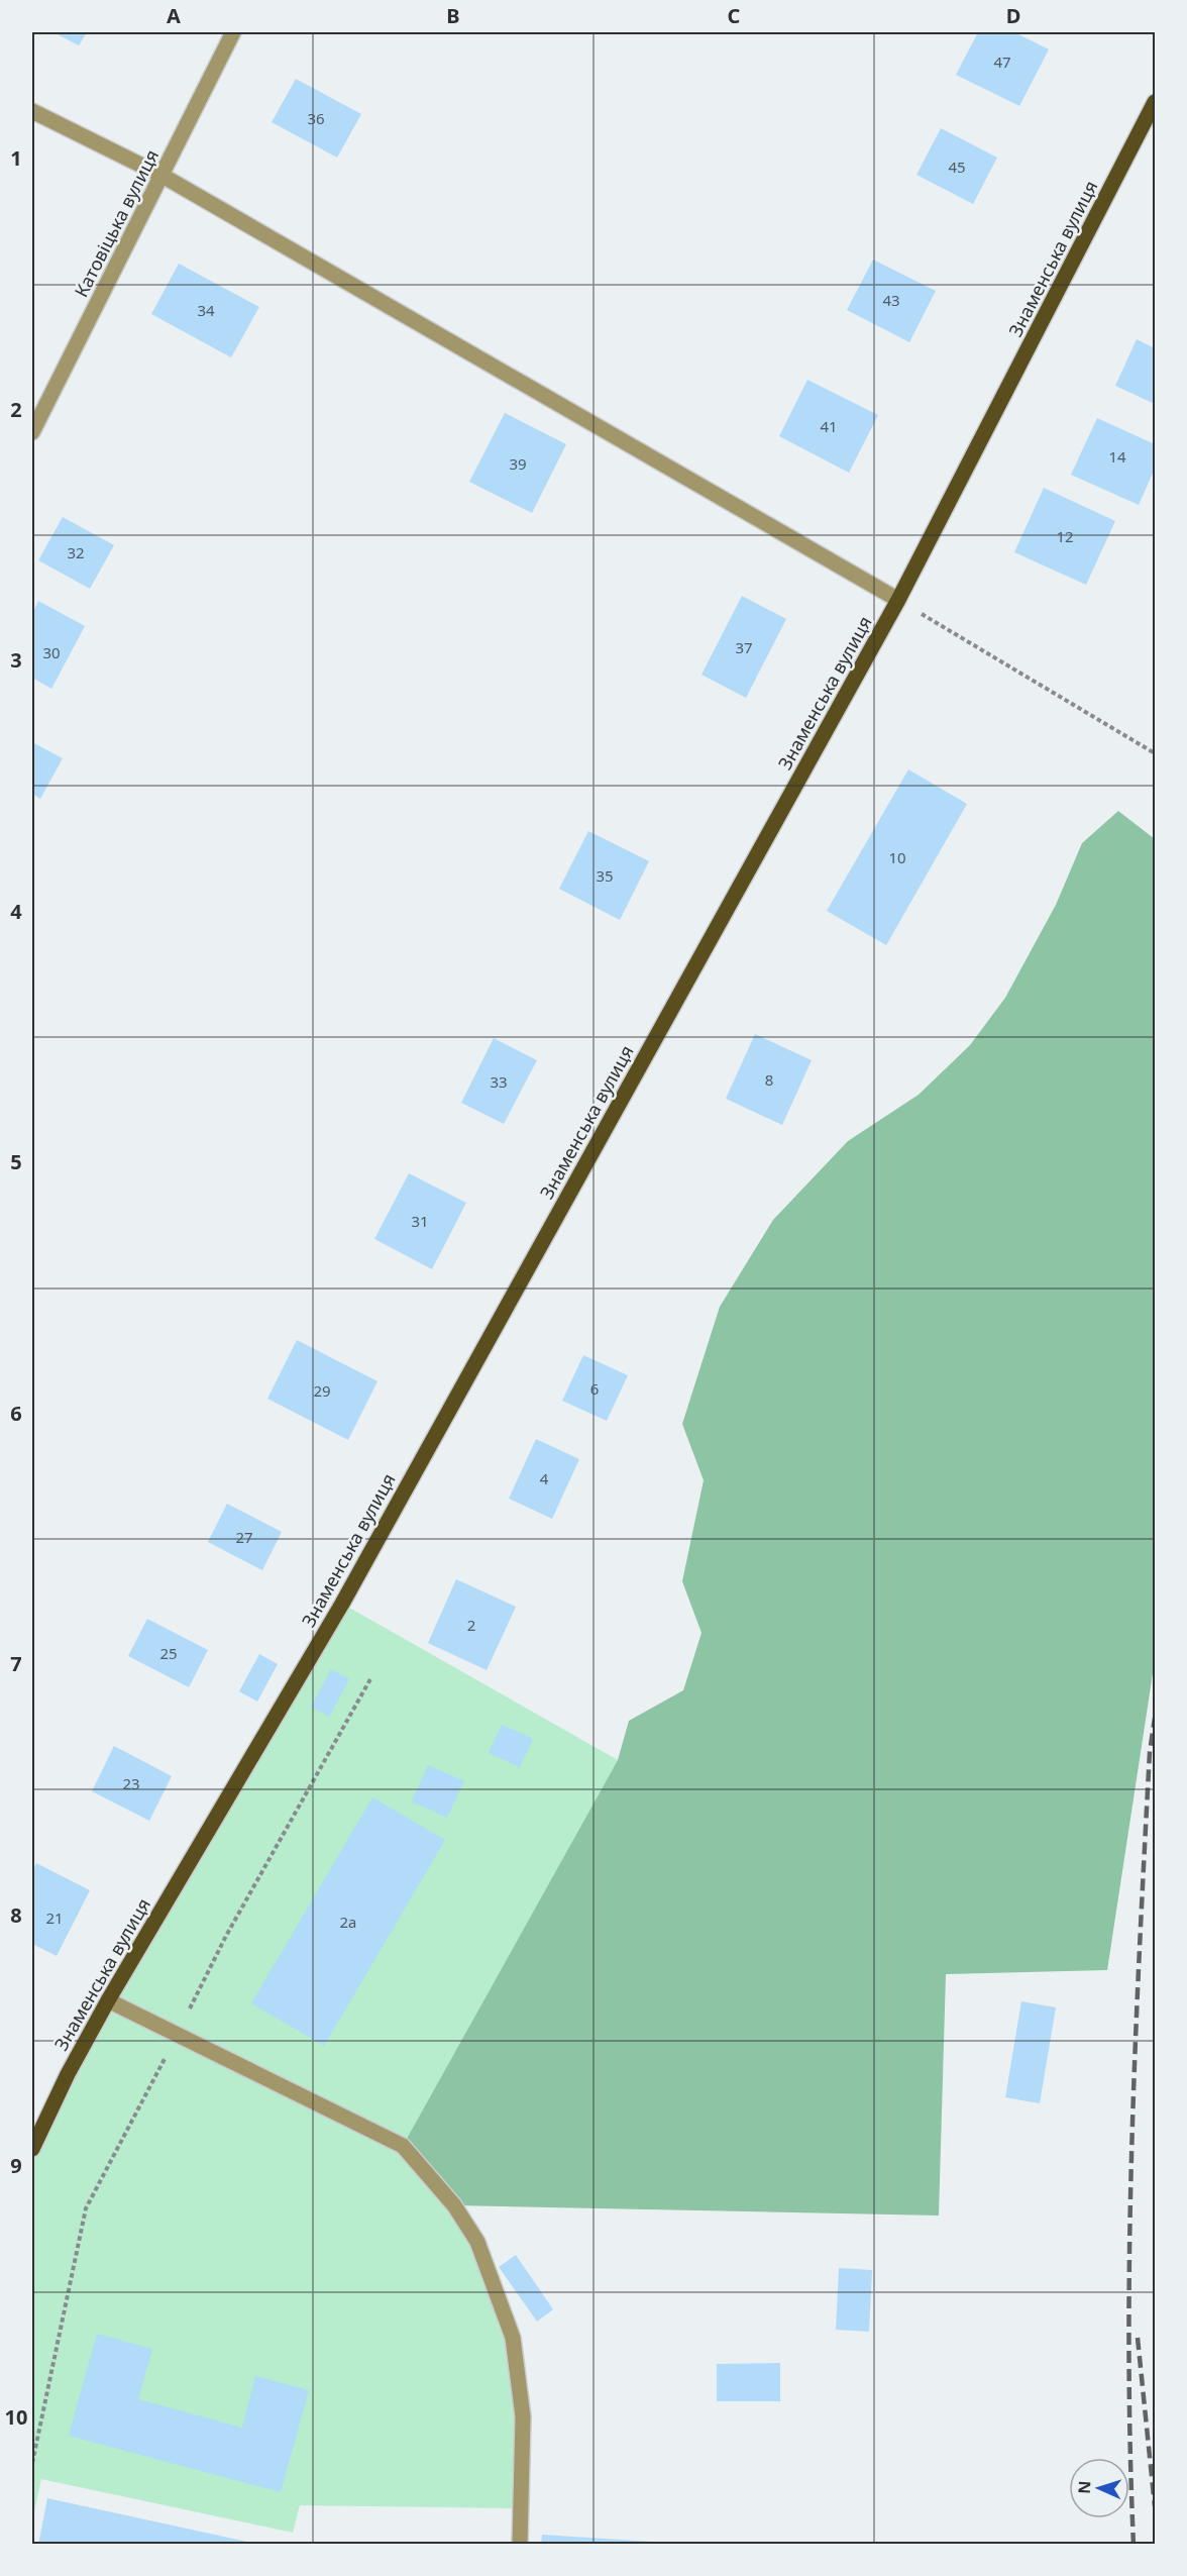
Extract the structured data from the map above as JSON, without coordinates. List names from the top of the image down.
{
  "streets": {
    "main road": ["Знаменська вулиця"],
    "street": ["Катовіцька вулиця"]
  },
  "house_numbers": [
    "47",
    "36",
    "45",
    "43",
    "34",
    "41",
    "14",
    "39",
    "12",
    "32",
    "37",
    "30",
    "10",
    "35",
    "8",
    "33",
    "31",
    "6",
    "29",
    "4",
    "27",
    "2",
    "25",
    "23",
    "21",
    "2а"
  ],
  "north": "left",
  "grid": {
    "columns": [
      "A",
      "B",
      "C",
      "D"
    ],
    "rows": [
      "1",
      "2",
      "3",
      "4",
      "5",
      "6",
      "7",
      "8",
      "9",
      "10"
    ]
  }
}
